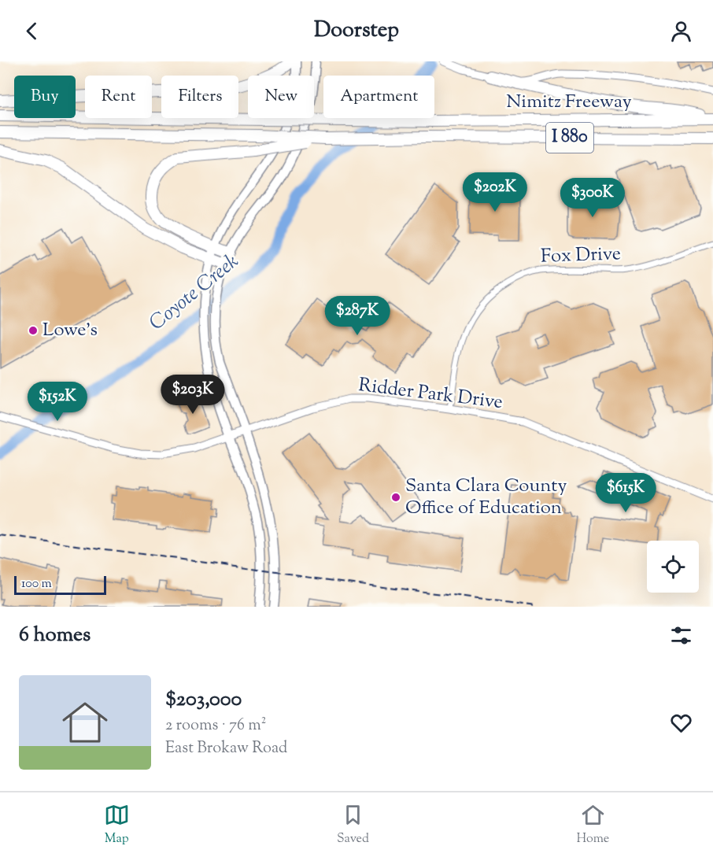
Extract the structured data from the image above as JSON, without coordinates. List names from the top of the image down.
{
  "streets": {
    "highway": ["Nimitz Freeway", "I 880"],
    "street": ["Fox Drive", "Ridder Park Drive"]
  },
  "crossings": [
    ["Fox Drive", "Ridder Park Drive"]
  ],
  "water": ["Coyote Creek"],
  "places": ["Lowe's", "Santa Clara County Office of Education"],
  "scale_bar": "100 m",
  "page": {
    "header": "Doorstep",
    "chip": [
      "Buy",
      "Rent",
      "Filters",
      "New",
      "Apartment"
    ],
    "price": [
      "$202K",
      "$300K",
      "$287K",
      "$203K",
      "$152K",
      "$615K"
    ],
    "scale": "100 m",
    "heading": "6 homes",
    "list": [
      {
        "name": "$203,000",
        "note": "2 rooms · 76 m² · East Brokaw Road"
      }
    ],
    "tabs": ["Map", "Saved", "Home"]
  }
}
